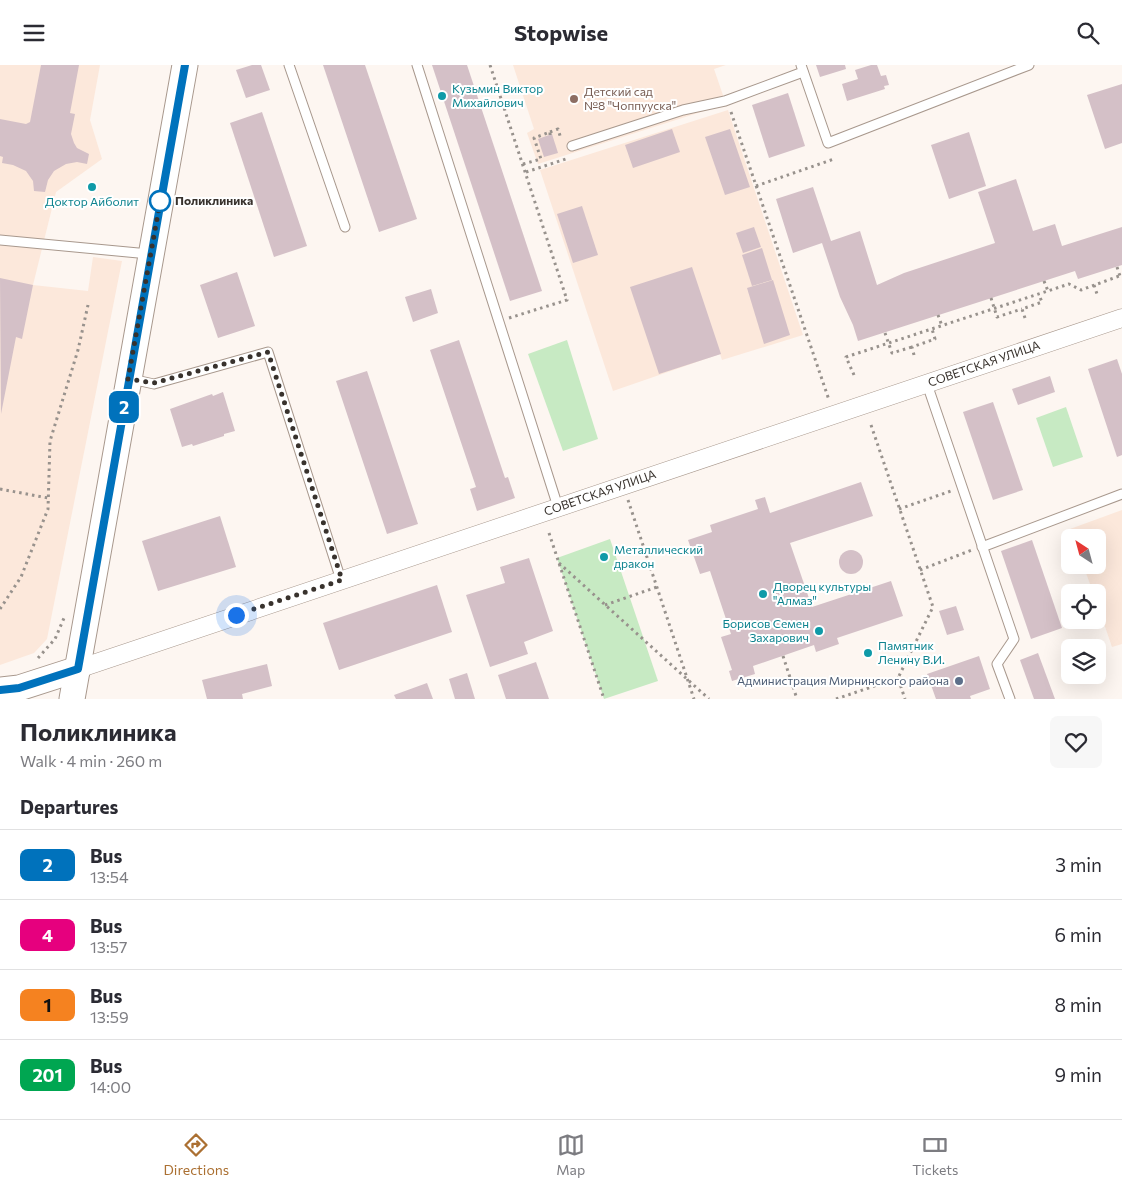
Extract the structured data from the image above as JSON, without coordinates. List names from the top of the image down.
{
  "streets": {
    "street": ["СОВЕТСКАЯ УЛИЦА"]
  },
  "places": [
    "Кузьмин Виктор Михайлович",
    "Детский сад №8 \"Чоппууска\"",
    "Доктор Айболит",
    "Поликлиника",
    "Металлический дракон",
    "Дворец культуры \"Алмаз\"",
    "Борисов Семен Захарович",
    "Памятник Ленину В.И.",
    "Администрация Мирнинского района"
  ],
  "lines": ["bus line 2"],
  "north": "top left",
  "page": {
    "header": "Stopwise",
    "on_map": "2",
    "heading": [
      ["Поликлиника", "Walk · 4 min · 260 m"],
      "Departures"
    ],
    "list": [
      {
        "mark": "2",
        "name": "Bus",
        "note": "13:54",
        "value": "3 min"
      },
      {
        "mark": "4",
        "name": "Bus",
        "note": "13:57",
        "value": "6 min"
      },
      {
        "mark": "1",
        "name": "Bus",
        "note": "13:59",
        "value": "8 min"
      },
      {
        "mark": "201",
        "name": "Bus",
        "note": "14:00",
        "value": "9 min"
      }
    ],
    "tabs": ["Directions", "Map", "Tickets"]
  }
}
